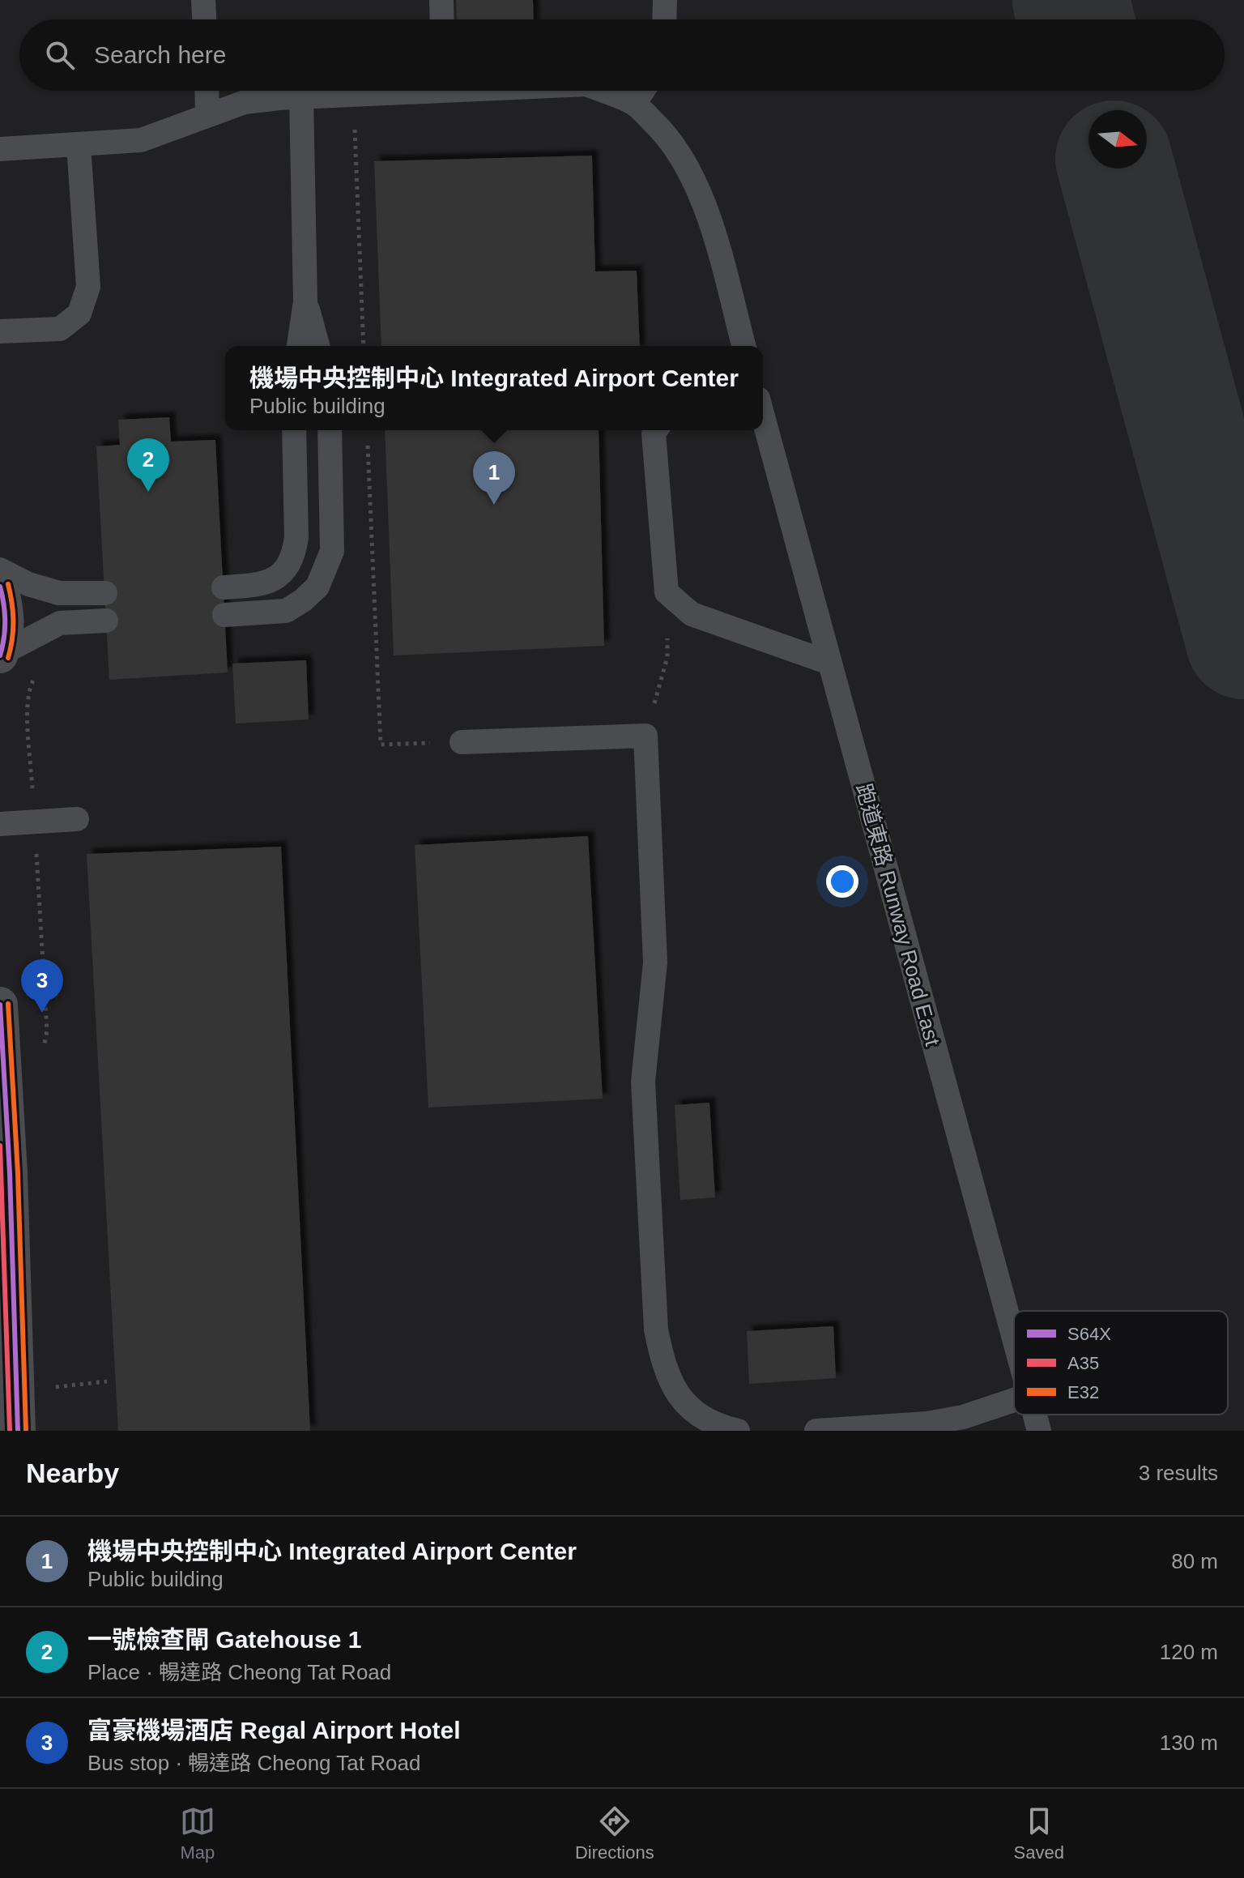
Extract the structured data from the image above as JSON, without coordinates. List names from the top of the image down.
{
  "streets": {
    "lane": ["跑道東路 Runway Road East"]
  },
  "lines": ["transit line E32", "transit line S64X", "transit line A35"],
  "legend": ["S64X", "A35", "E32"],
  "north": "right",
  "page": {
    "search": "Search here",
    "popup": ["機場中央控制中心 Integrated Airport Center", "Public building"],
    "pins": ["2", "1", "3"],
    "heading": ["Nearby", "3 results"],
    "list": [
      {
        "mark": "1",
        "name": "機場中央控制中心 Integrated Airport Center",
        "note": "Public building",
        "value": "80 m"
      },
      {
        "mark": "2",
        "name": "一號檢查閘 Gatehouse 1",
        "note": "Place · 暢達路 Cheong Tat Road",
        "value": "120 m"
      },
      {
        "mark": "3",
        "name": "富豪機場酒店 Regal Airport Hotel",
        "note": "Bus stop · 暢達路 Cheong Tat Road",
        "value": "130 m"
      }
    ],
    "nav": ["Map", "Directions", "Saved"]
  }
}
